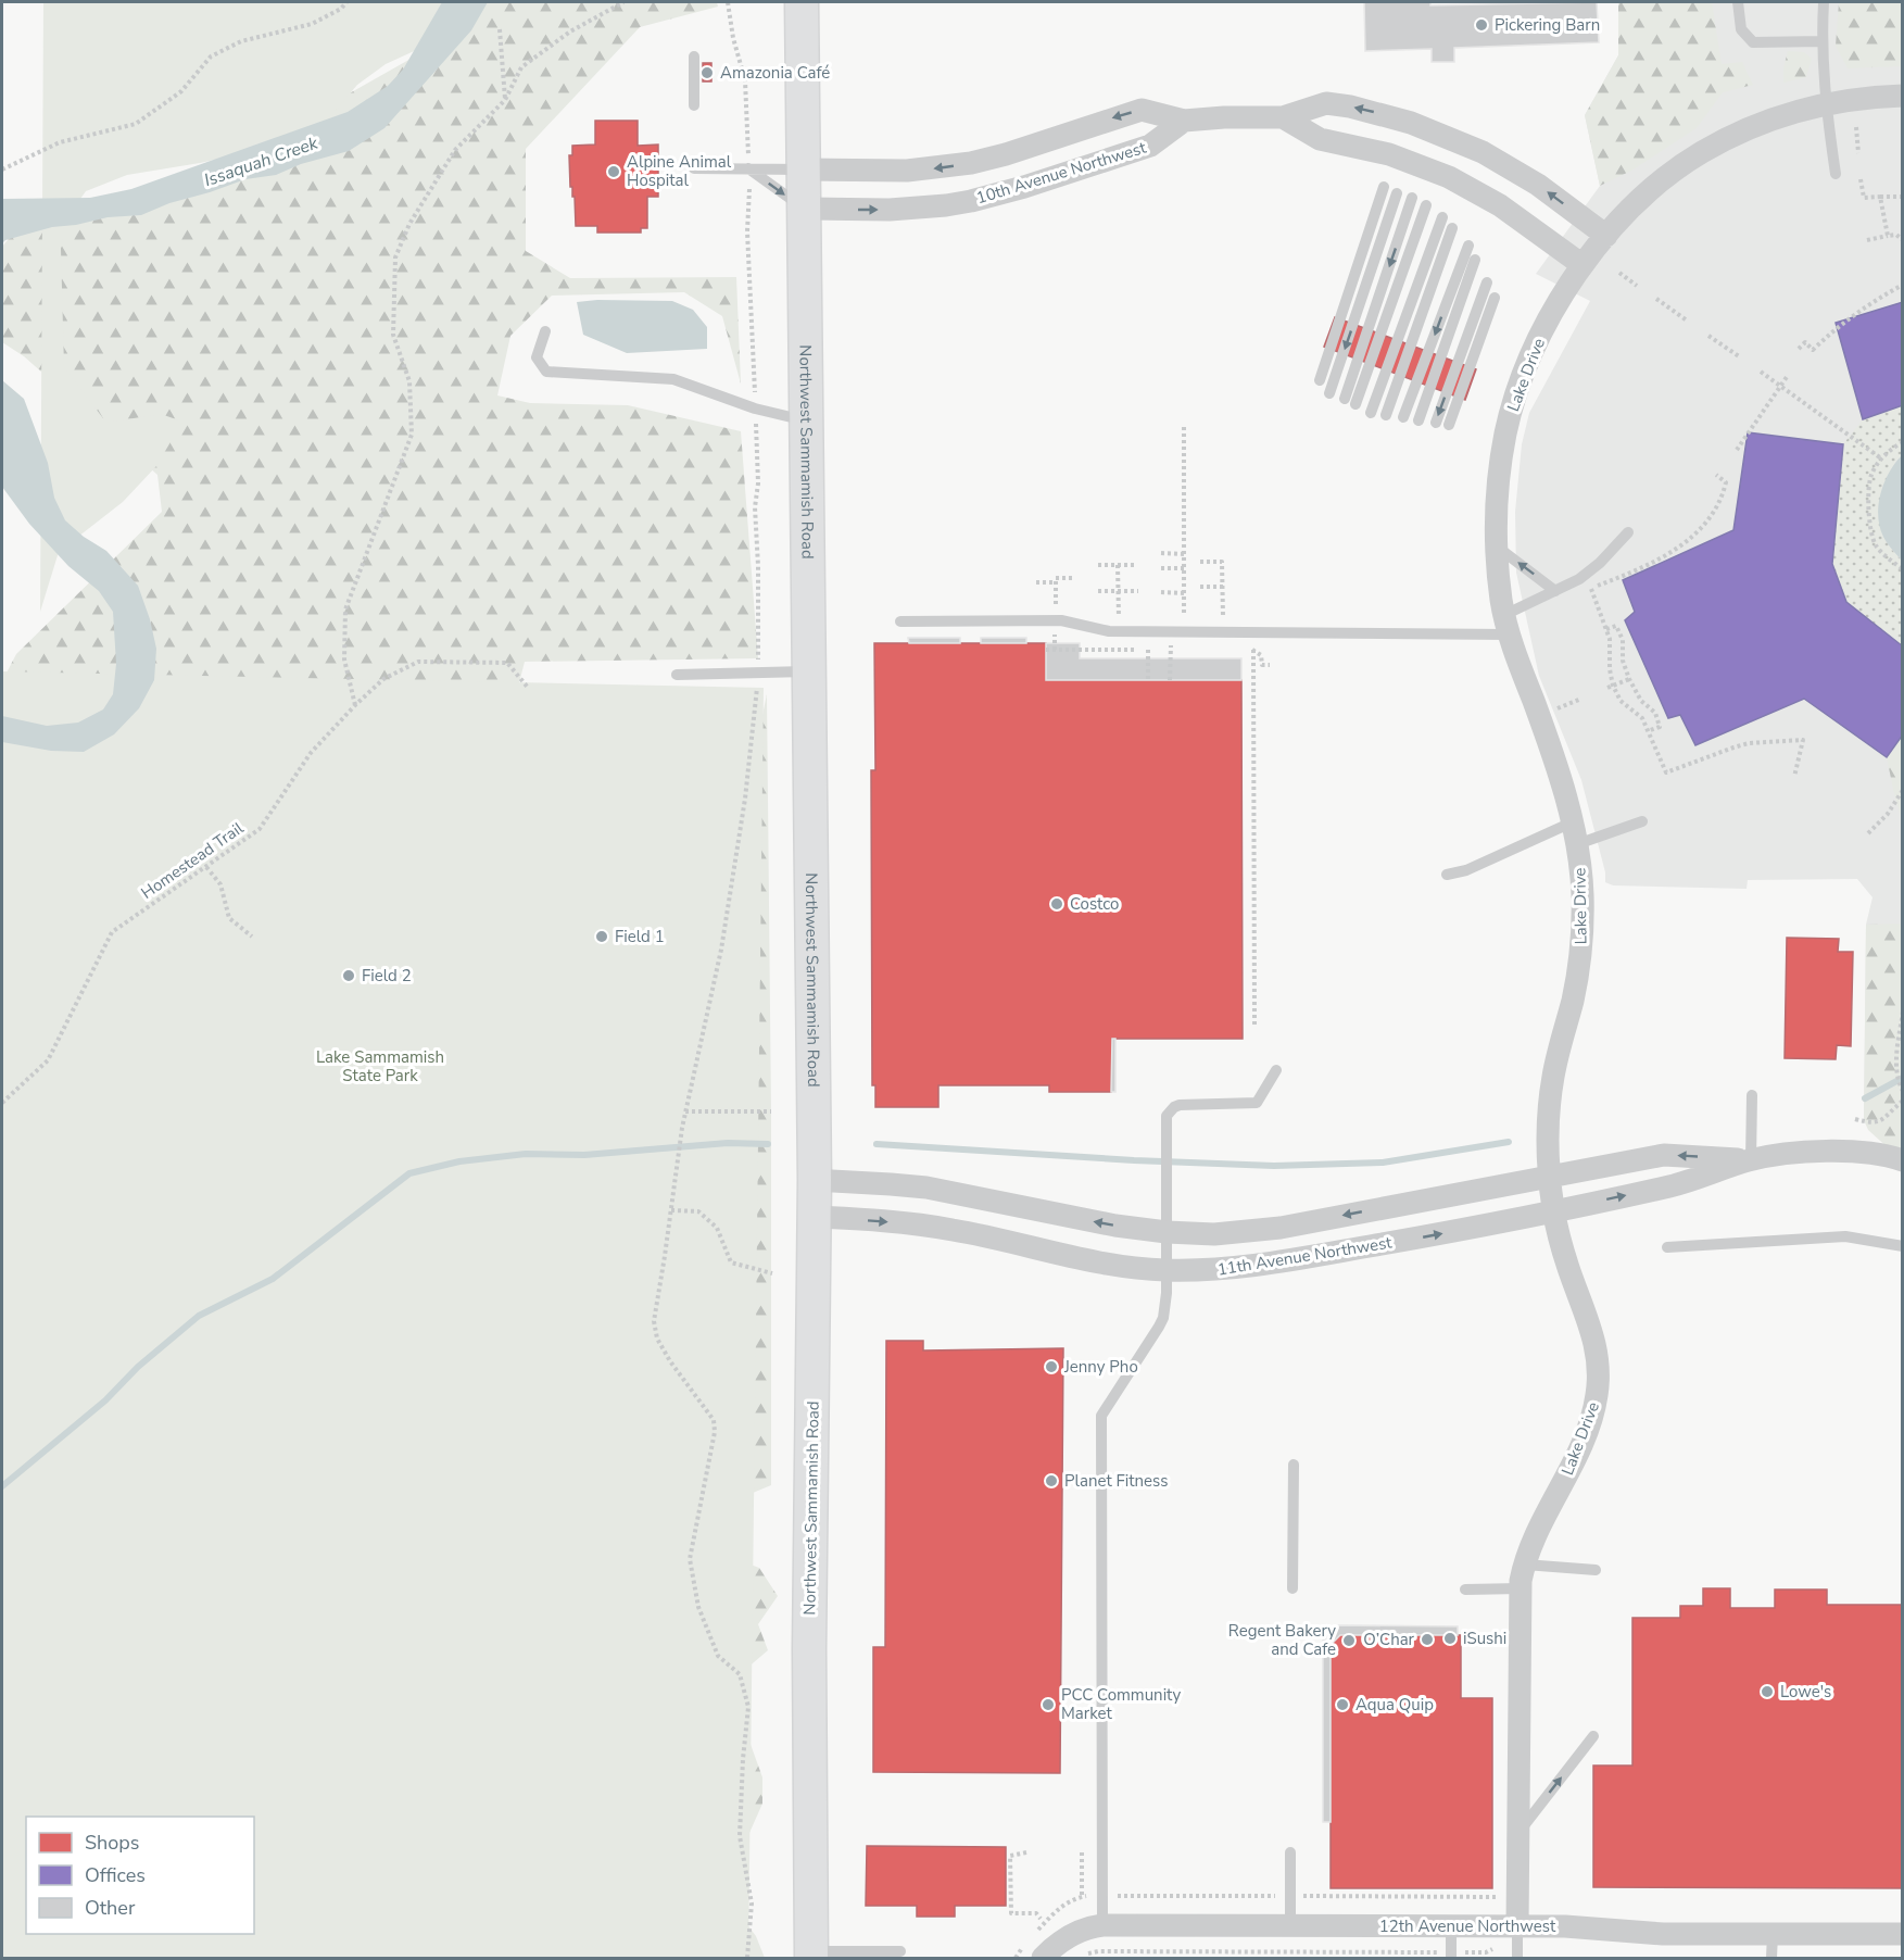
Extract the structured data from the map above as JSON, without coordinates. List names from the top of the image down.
{
  "streets": {
    "main road": ["Northwest Sammamish Road"],
    "street": [
      "10th Avenue Northwest",
      "Lake Drive",
      "11th Avenue Northwest",
      "12th Avenue Northwest"
    ],
    "path": ["Homestead Trail"]
  },
  "crossings": [
    ["10th Avenue Northwest", "Lake Drive"],
    ["10th Avenue Northwest", "Northwest Sammamish Road"],
    ["Lake Drive", "11th Avenue Northwest"],
    ["Lake Drive", "12th Avenue Northwest"],
    ["Northwest Sammamish Road", "11th Avenue Northwest"]
  ],
  "water": ["Issaquah Creek"],
  "parks": ["Lake Sammamish State Park"],
  "places": [
    "Pickering Barn",
    "Amazonia Café",
    "Alpine Animal Hospital",
    "Costco",
    "Field 1",
    "Field 2",
    "Jenny Pho",
    "Planet Fitness",
    "iSushi",
    "O’Char",
    "Regent Bakery and Cafe",
    "Lowe's",
    "PCC Community Market",
    "Aqua Quip"
  ],
  "legend": ["Shops", "Offices", "Other"]
}
